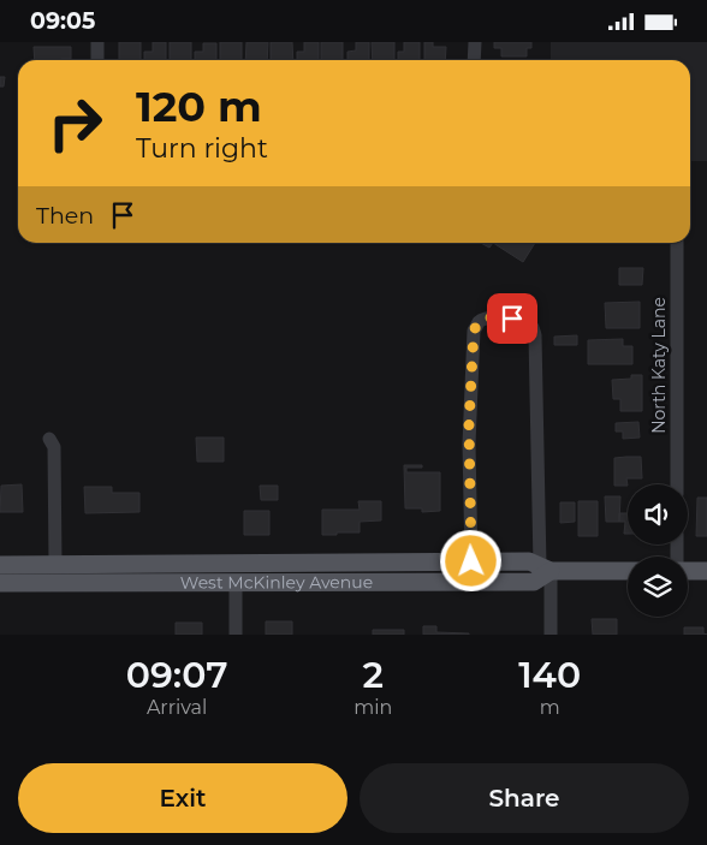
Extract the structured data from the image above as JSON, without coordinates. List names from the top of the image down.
{
  "streets": {
    "main road": ["West McKinley Avenue"],
    "street": ["North Katy Lane"]
  },
  "page": {
    "status": "09:05",
    "turn": ["120 m", "Turn right"],
    "then": "Then",
    "eta": [
      "09:07",
      "Arrival",
      "2",
      "min",
      "140",
      "m"
    ],
    "buttons": ["Exit", "Share"]
  }
}
